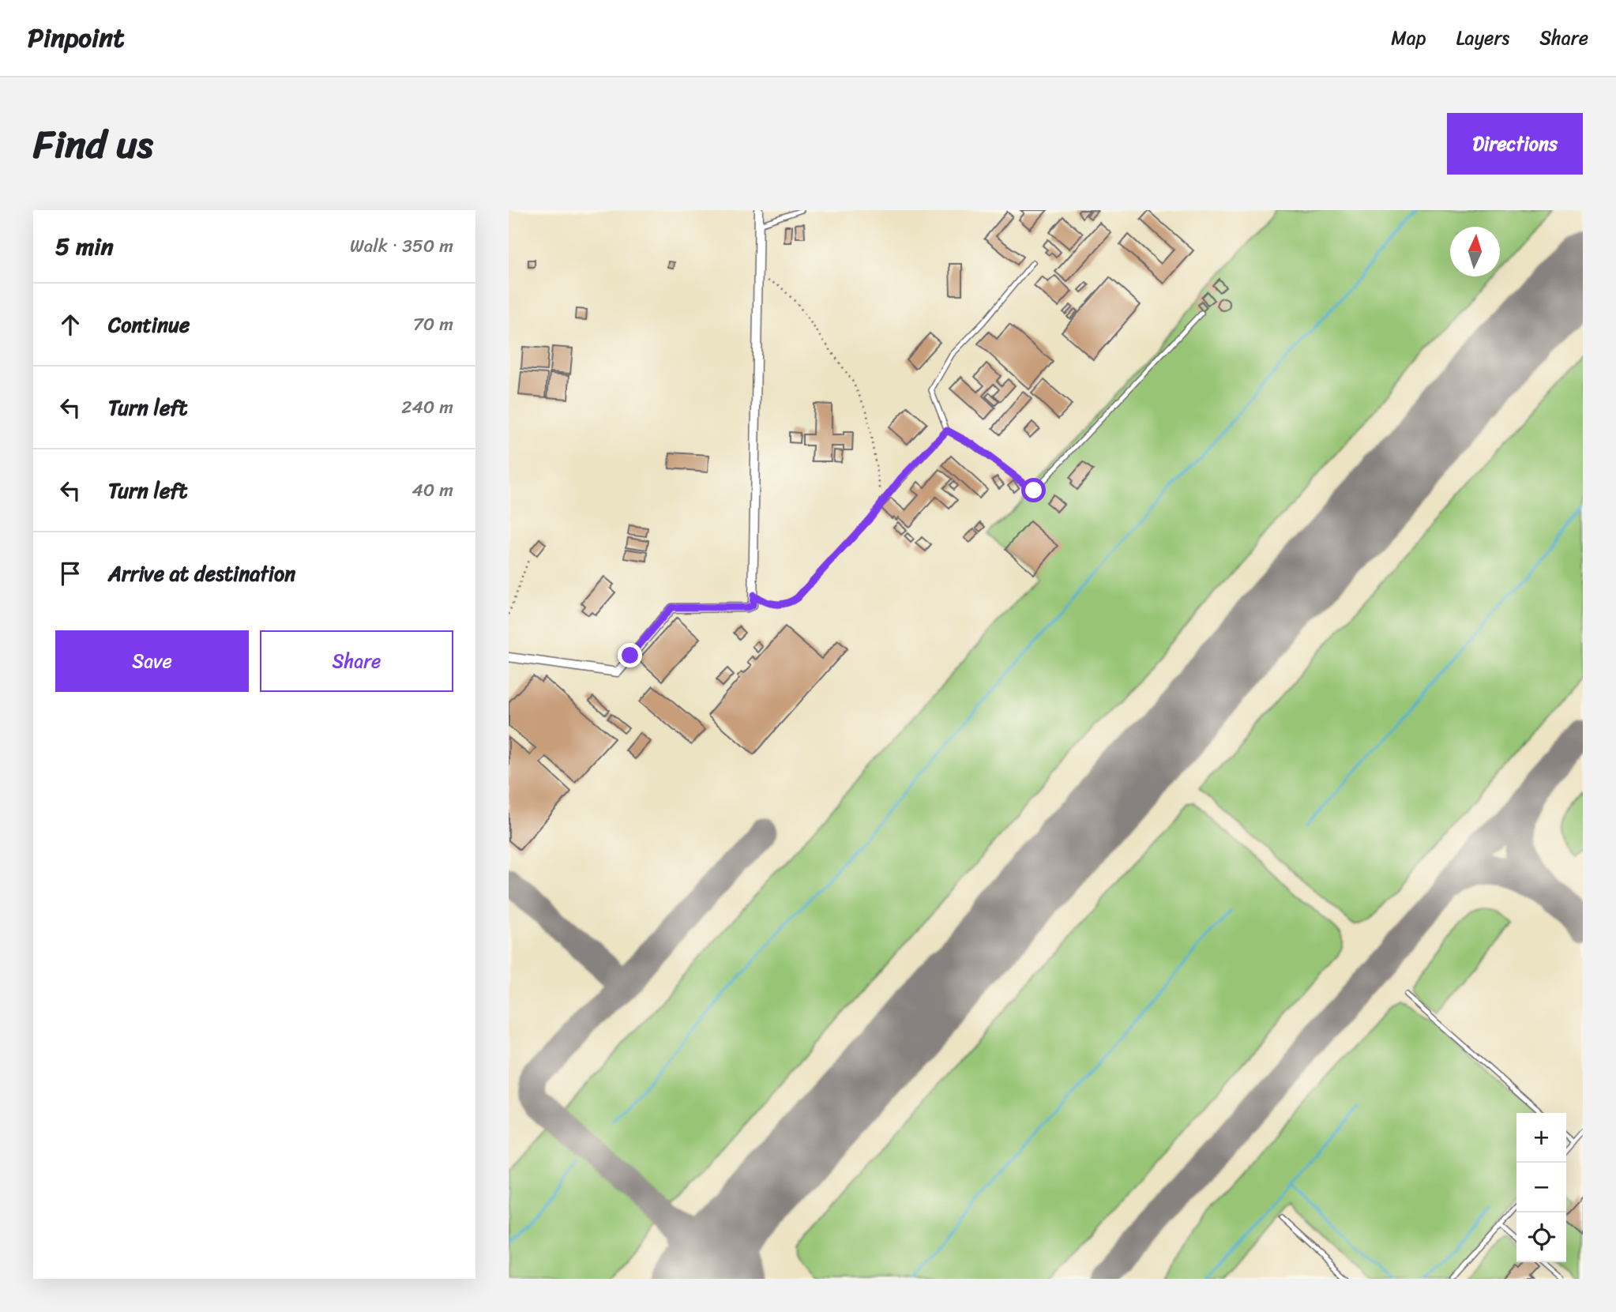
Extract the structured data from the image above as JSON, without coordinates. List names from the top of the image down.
{
  "north": "top",
  "page": {
    "header": "Pinpoint",
    "nav": ["Map", "Layers", "Share"],
    "title": "Find us",
    "buttons": [
      "Directions",
      ["Save", "Share"]
    ],
    "heading": ["5 min", "Walk · 350 m"],
    "list": [
      ["Continue", "70 m"],
      ["Turn left", "240 m"],
      ["Turn left", "40 m"],
      "Arrive at destination"
    ],
    "map_buttons": ["+", "−"]
  }
}
